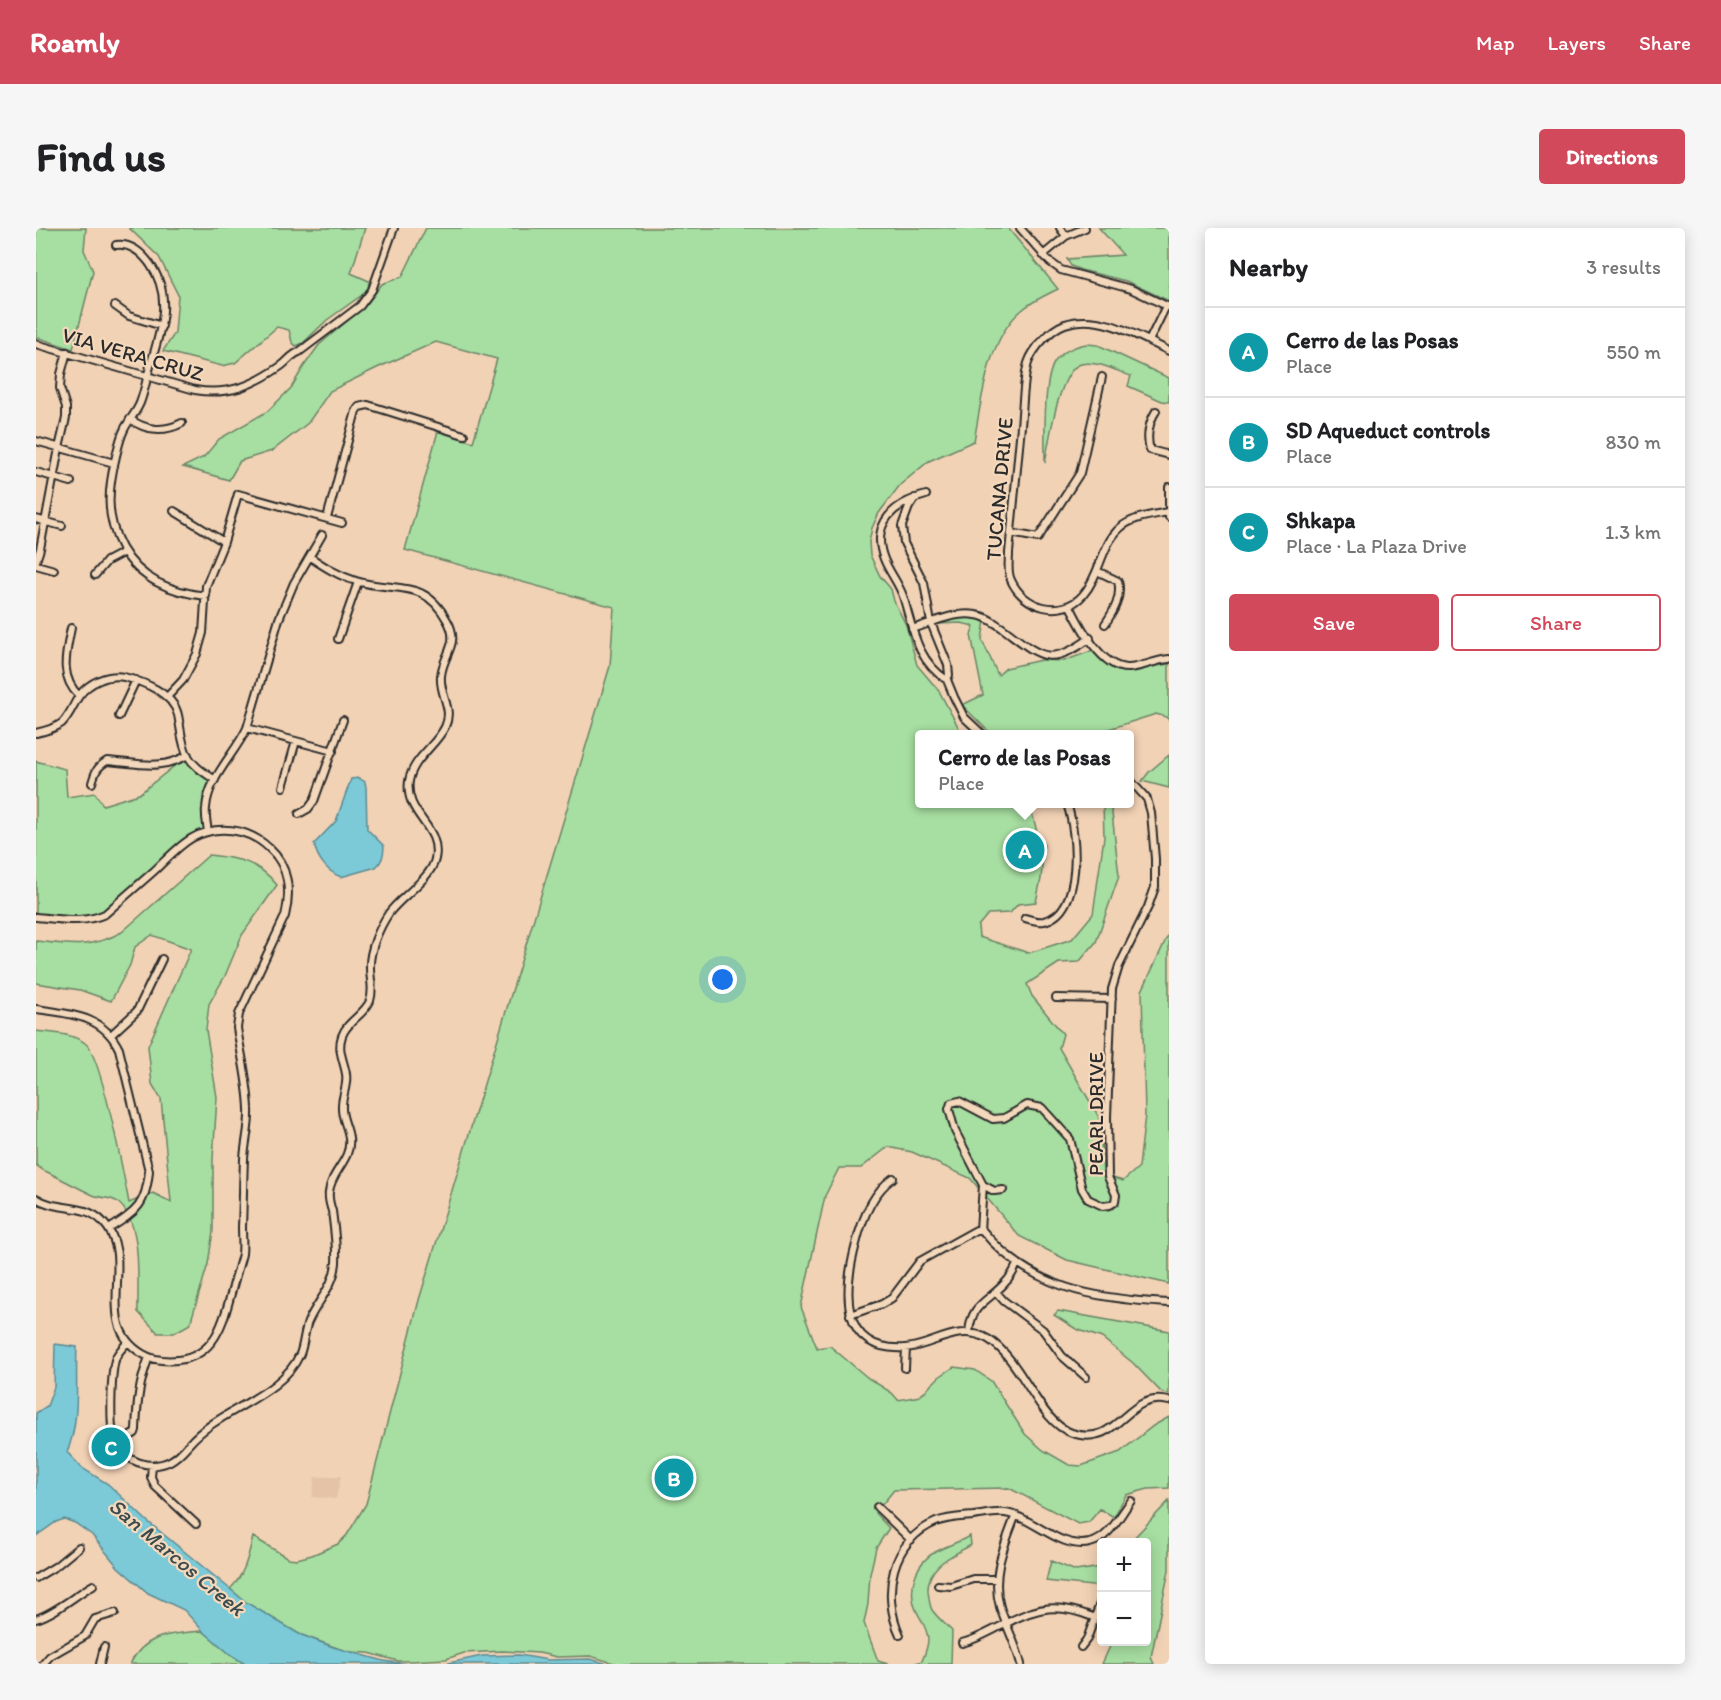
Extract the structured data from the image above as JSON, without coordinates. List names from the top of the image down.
{
  "streets": {
    "street": ["VIA VERA CRUZ", "TUCANA DRIVE", "PEARL DRIVE"]
  },
  "water": ["San Marcos Creek"],
  "page": {
    "header": "Roamly",
    "nav": ["Map", "Layers", "Share"],
    "buttons": [
      "Directions",
      ["Save", "Share"]
    ],
    "title": "Find us",
    "heading": ["Nearby", "3 results"],
    "list": [
      {
        "mark": "A",
        "name": "Cerro de las Posas",
        "note": "Place",
        "value": "550 m"
      },
      {
        "mark": "B",
        "name": "SD Aqueduct controls",
        "note": "Place",
        "value": "830 m"
      },
      {
        "mark": "C",
        "name": "Shkapa",
        "note": "Place · La Plaza Drive",
        "value": "1.3 km"
      }
    ],
    "popup": ["Cerro de las Posas", "Place"],
    "pins": ["A", "C", "B"],
    "map_buttons": ["+", "−"]
  }
}
